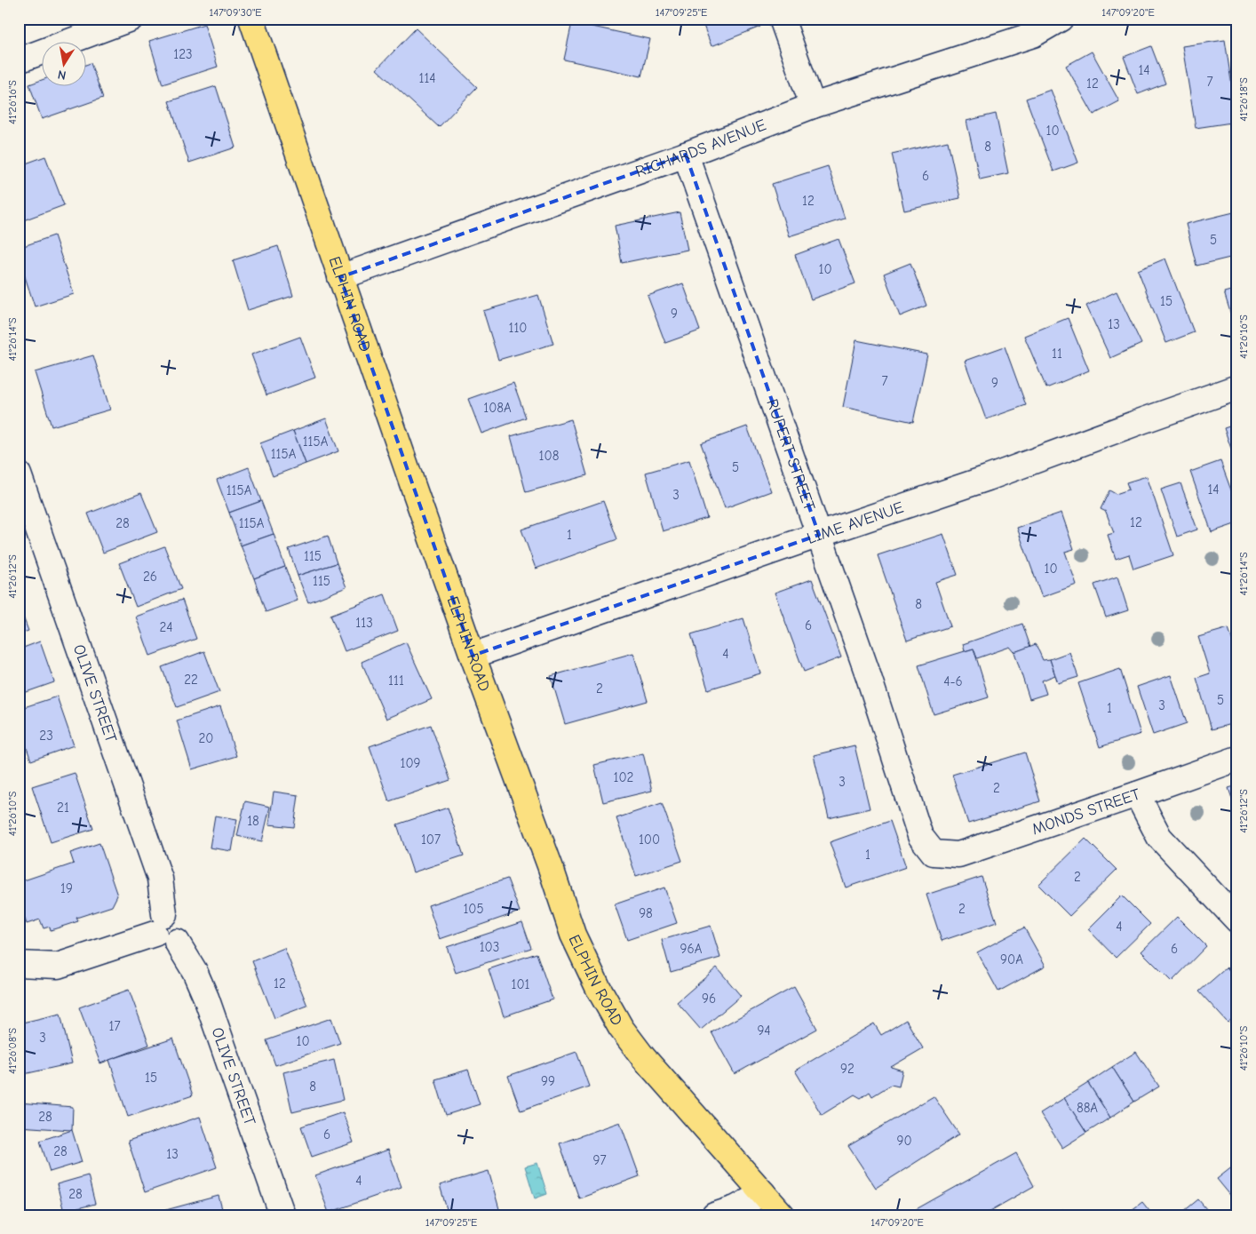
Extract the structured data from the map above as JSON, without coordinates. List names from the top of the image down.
{
  "streets": {
    "highway": ["ELPHIN ROAD"],
    "street": [
      "RICHARDS AVENUE",
      "RUPERT STREET",
      "LIME AVENUE",
      "OLIVE STREET",
      "MONDS STREET"
    ]
  },
  "crossings": [
    ["RICHARDS AVENUE", "ELPHIN ROAD"],
    ["RICHARDS AVENUE", "RUPERT STREET"],
    ["ELPHIN ROAD", "LIME AVENUE"],
    ["RUPERT STREET", "LIME AVENUE"],
    ["RUPERT STREET", "MONDS STREET"]
  ],
  "house_numbers": [
    "123",
    "14",
    "114",
    "7",
    "12",
    "10",
    "8",
    "6",
    "12",
    "5",
    "10",
    "15",
    "9",
    "13",
    "110",
    "11",
    "7",
    "9",
    "108A",
    "115A",
    "115A",
    "108",
    "5",
    "14",
    "115A",
    "3",
    "12",
    "28",
    "115A",
    "1",
    "115",
    "10",
    "26",
    "115",
    "8",
    "113",
    "6",
    "24",
    "4",
    "22",
    "111",
    "4-6",
    "2",
    "5",
    "3",
    "1",
    "23",
    "20",
    "109",
    "102",
    "3",
    "2",
    "21",
    "18",
    "107",
    "100",
    "1",
    "2",
    "19",
    "105",
    "2",
    "98",
    "4",
    "103",
    "96A",
    "6",
    "90A",
    "12",
    "101",
    "96",
    "17",
    "94",
    "3",
    "10",
    "92",
    "15",
    "99",
    "8",
    "88A",
    "28",
    "6",
    "90",
    "28",
    "13",
    "97",
    "4",
    "28"
  ],
  "north": "bottom",
  "coordinates": [
    "147°09'30\"E",
    "147°09'25\"E",
    "147°09'20\"E",
    "41°26'18\"S",
    "41°26'16\"S",
    "41°26'14\"S",
    "41°26'12\"S",
    "41°26'10\"S",
    "41°26'08\"S"
  ]
}
